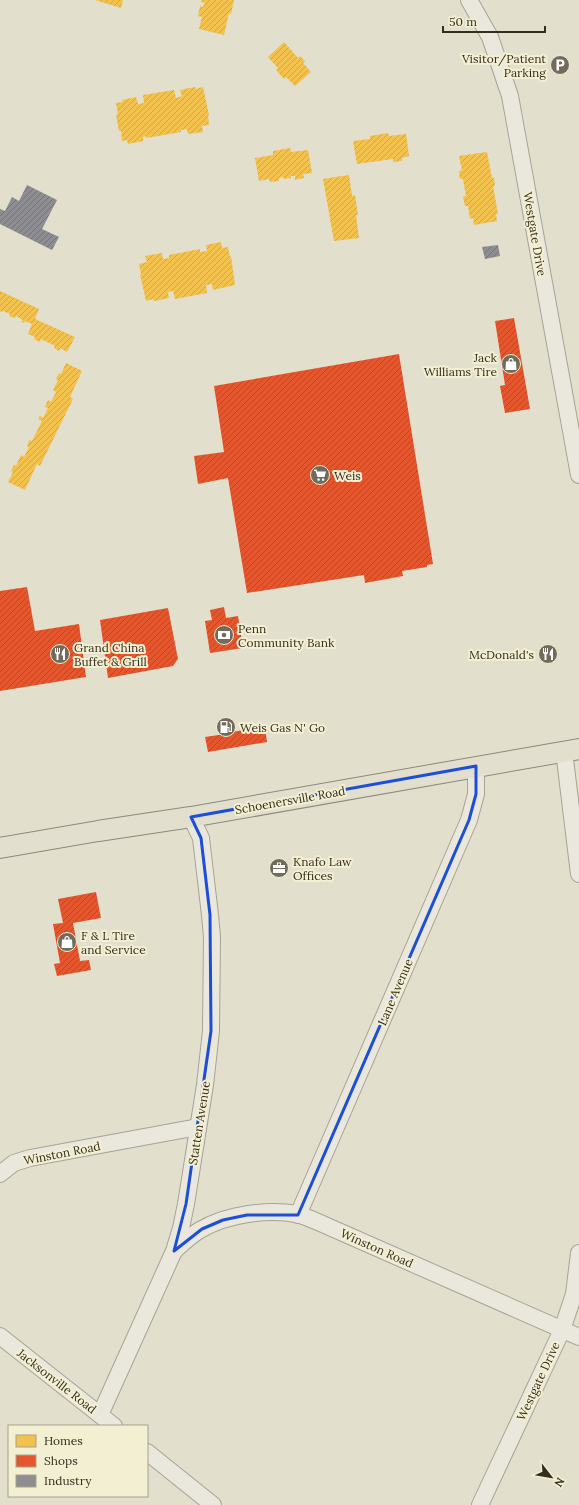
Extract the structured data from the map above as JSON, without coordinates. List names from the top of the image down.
{
  "streets": {
    "main road": ["Schoenersville Road"],
    "street": [
      "Westgate Drive",
      "Lane Avenue",
      "Statten Avenue",
      "Winston Road",
      "Jacksonville Road"
    ]
  },
  "crossings": [
    ["Westgate Drive", "Winston Road"],
    ["Schoenersville Road", "Lane Avenue"],
    ["Schoenersville Road", "Statten Avenue"],
    ["Lane Avenue", "Winston Road"],
    ["Statten Avenue", "Winston Road"],
    ["Statten Avenue", "Jacksonville Road"]
  ],
  "places": {
    "parking": ["Visitor/Patient Parking"],
    "shop": ["Jack Williams Tire", "F & L Tire and Service"],
    "supermarket": ["Weis"],
    "bank": ["Penn Community Bank"],
    "restaurant": ["Grand China Buffet & Grill", "McDonald's"],
    "fuel station": ["Weis Gas N' Go"],
    "office": ["Knafo Law Offices"]
  },
  "legend": ["Homes", "Shops", "Industry"],
  "scale_bar": "50 m",
  "north": "bottom right"
}
